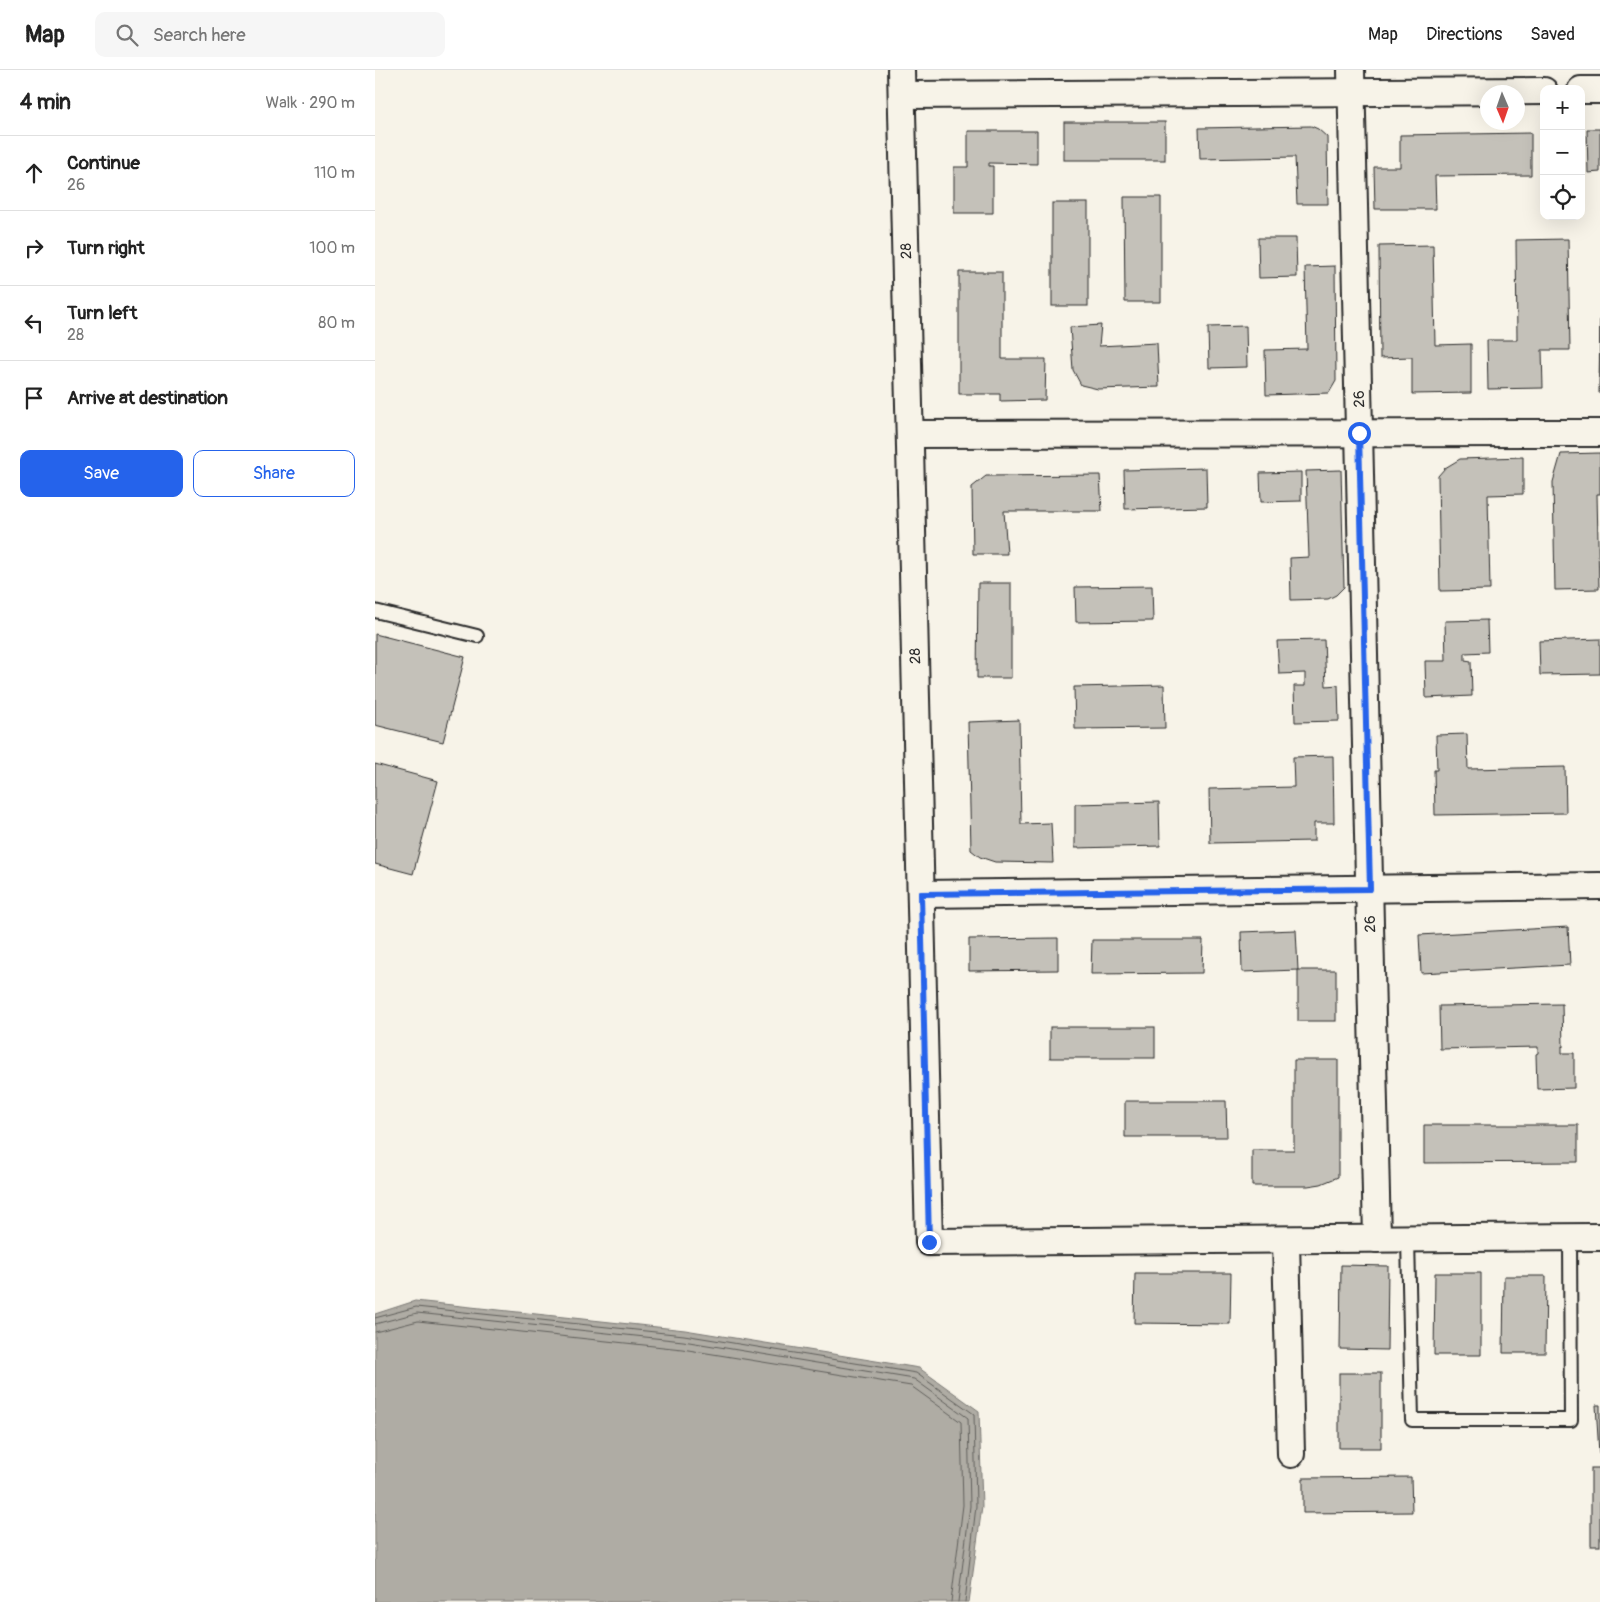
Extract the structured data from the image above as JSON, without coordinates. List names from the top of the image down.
{
  "streets": {
    "street": ["28", "26"]
  },
  "north": "bottom",
  "page": {
    "header": "Map",
    "search": "Search here",
    "nav": ["Map", "Directions", "Saved"],
    "heading": ["4 min", "Walk · 290 m"],
    "map_buttons": ["+", "−"],
    "list": [
      ["Continue", "26", "110 m"],
      ["Turn right", "100 m"],
      ["Turn left", "28", "80 m"],
      "Arrive at destination"
    ],
    "buttons": ["Save", "Share"]
  }
}
